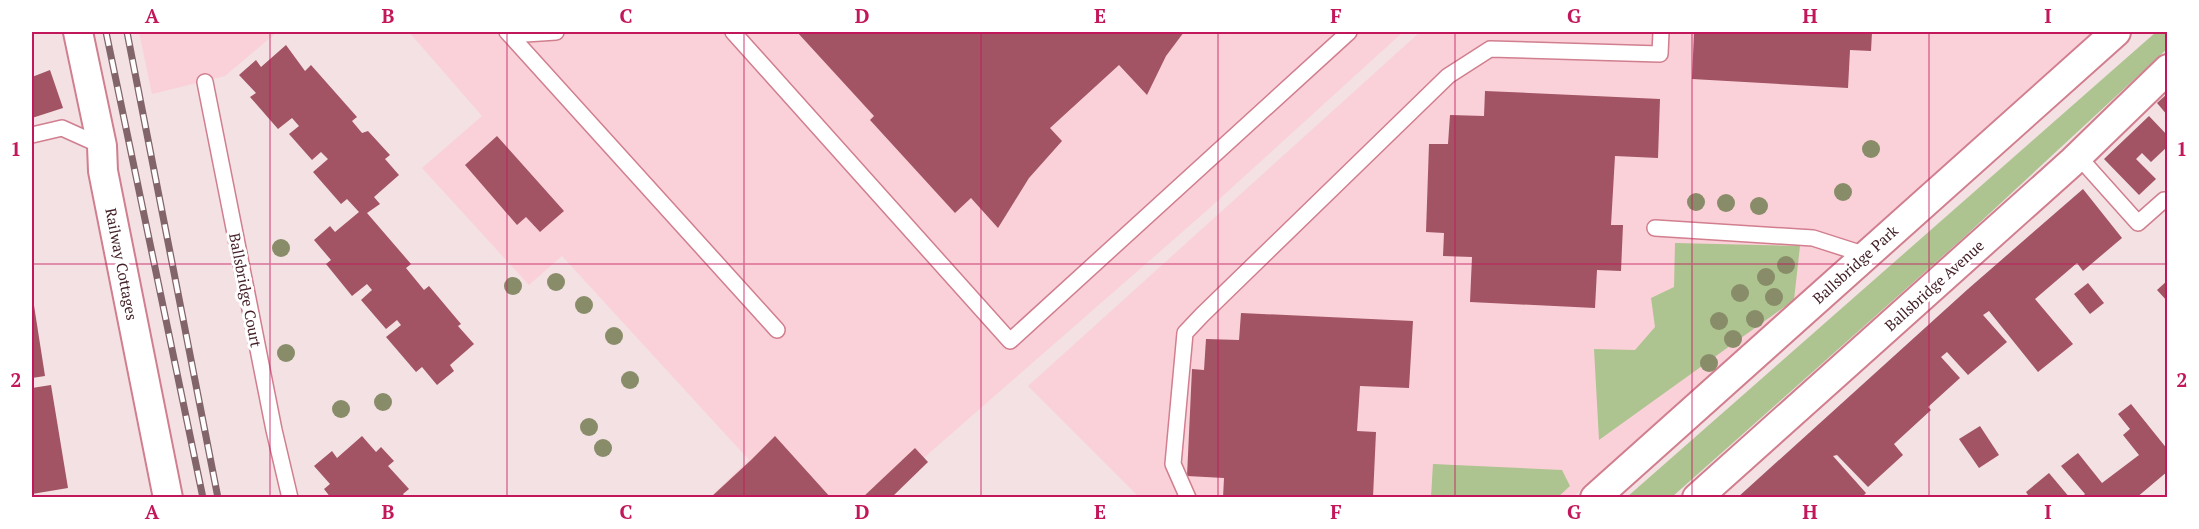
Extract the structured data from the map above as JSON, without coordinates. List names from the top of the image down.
{
  "streets": {
    "street": ["Railway Cottages", "Ballsbridge Park", "Ballsbridge Avenue"],
    "lane": ["Ballsbridge Court"]
  },
  "grid": {
    "columns": [
      "A",
      "B",
      "C",
      "D",
      "E",
      "F",
      "G",
      "H",
      "I"
    ],
    "rows": ["1", "2"]
  }
}
